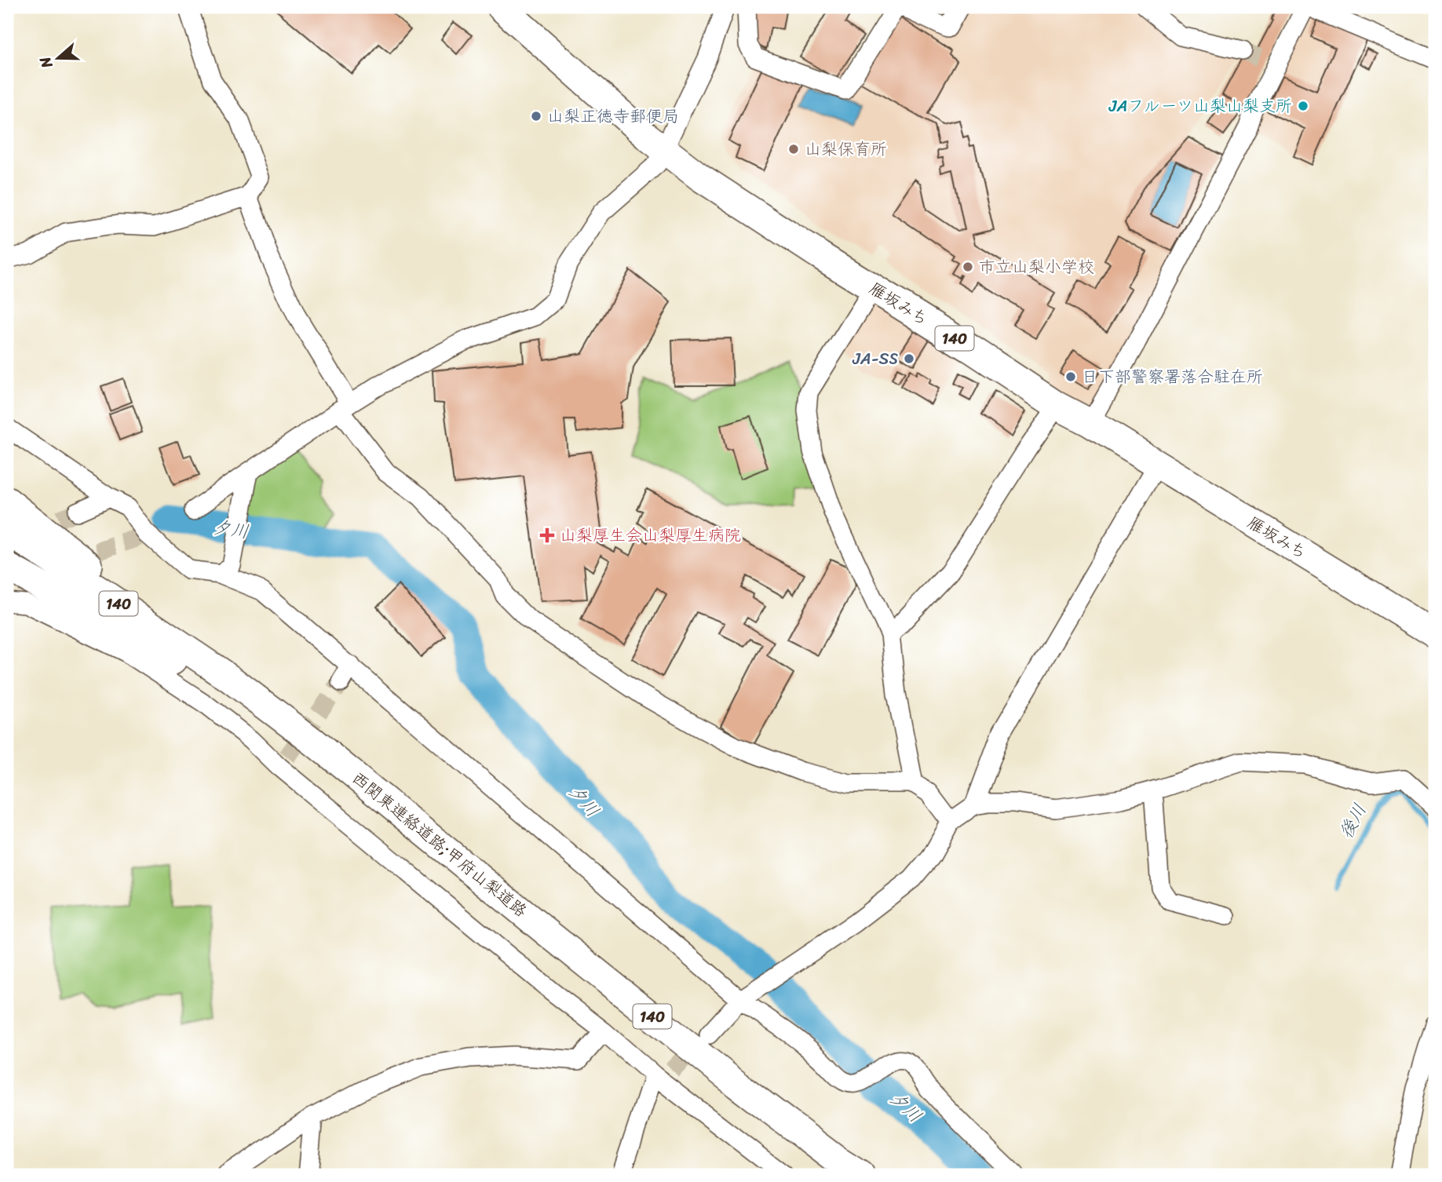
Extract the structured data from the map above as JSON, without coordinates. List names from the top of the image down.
{
  "streets": {
    "highway": ["雁坂みち", "140", "西関東連絡道路;甲府山梨道路"]
  },
  "water": ["夕川", "後川"],
  "places": {
    "other": [
      "JAフルーツ山梨山梨支所",
      "山梨正徳寺郵便局",
      "山梨保育所",
      "市立山梨小学校",
      "JA-SS",
      "日下部警察署落合駐在所"
    ],
    "health": ["山梨厚生会山梨厚生病院"]
  },
  "north": "left"
}
